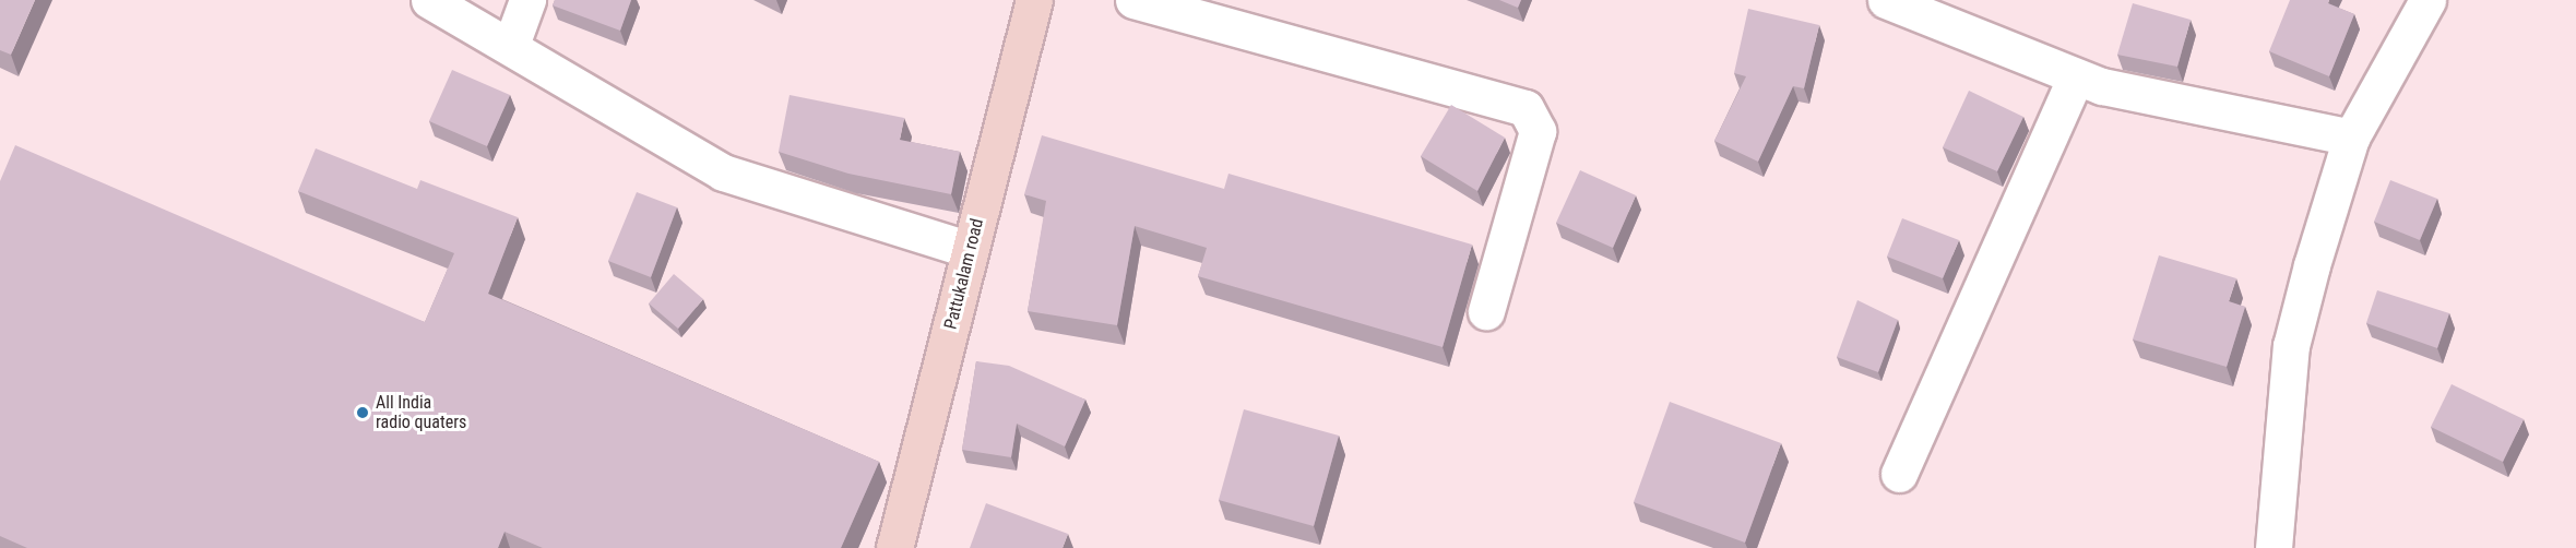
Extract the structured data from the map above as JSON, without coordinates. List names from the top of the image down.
{
  "streets": {
    "main road": ["Pattukalam road"]
  },
  "places": ["All India radio quaters"]
}
